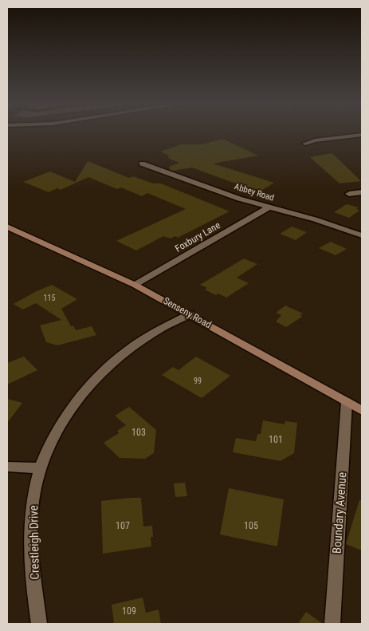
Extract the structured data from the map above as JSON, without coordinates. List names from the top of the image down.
{
  "streets": {
    "main road": ["Senseny Road"],
    "street": [
      "Abbey Road",
      "Foxbury Lane",
      "Boundary Avenue",
      "Crestleigh Drive"
    ]
  },
  "crossings": [
    ["Abbey Road", "Foxbury Lane"],
    ["Foxbury Lane", "Senseny Road"],
    ["Senseny Road", "Boundary Avenue"],
    ["Senseny Road", "Crestleigh Drive"]
  ],
  "house_numbers": [
    "115",
    "99",
    "103",
    "101",
    "107",
    "105",
    "109"
  ]
}
